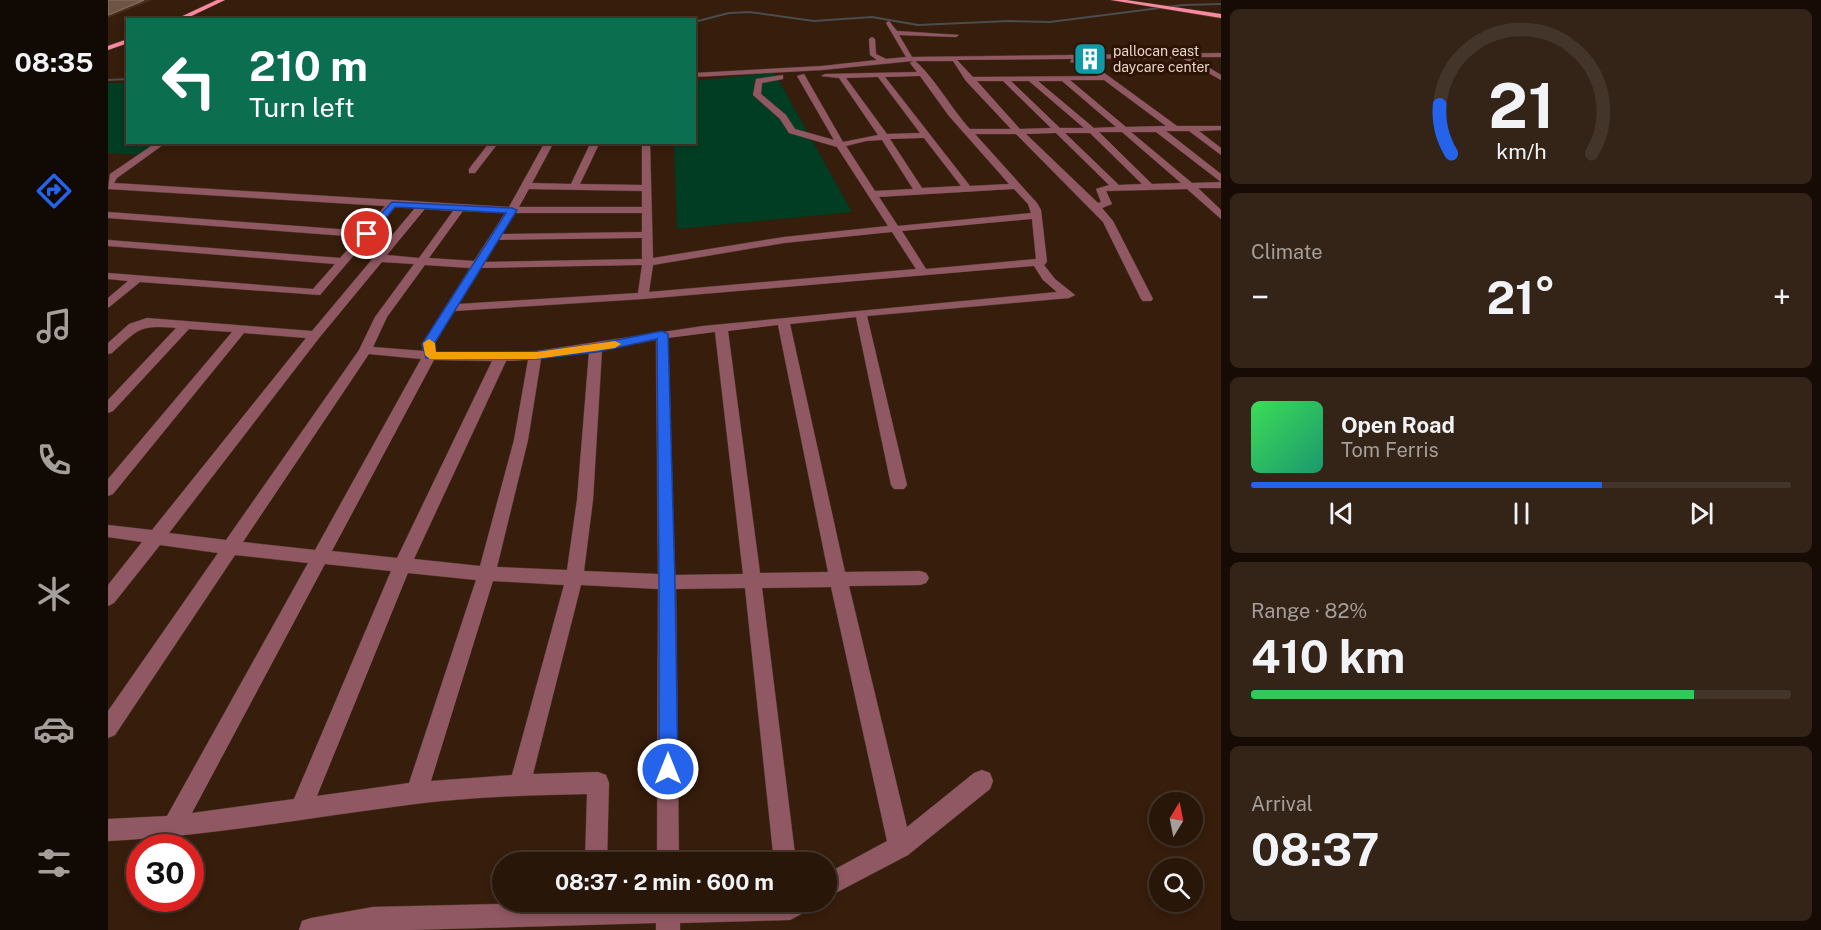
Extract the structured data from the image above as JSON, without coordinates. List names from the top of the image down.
{
  "places": {
    "building": ["pallocan east daycare center"]
  },
  "north": "top",
  "page": {
    "tabs": "08:35",
    "turn": ["210 m", "Turn left"],
    "tile": [
      "Climate",
      ["Range · 82%", "410 km"],
      ["Arrival", "08:37"]
    ],
    "heat": ["−", "21°", "+"],
    "song": ["Open Road", "Tom Ferris"],
    "limit": "30",
    "trip": "08:37 · 2 min · 600 m",
    "gauge": ["21", "km/h"]
  }
}
